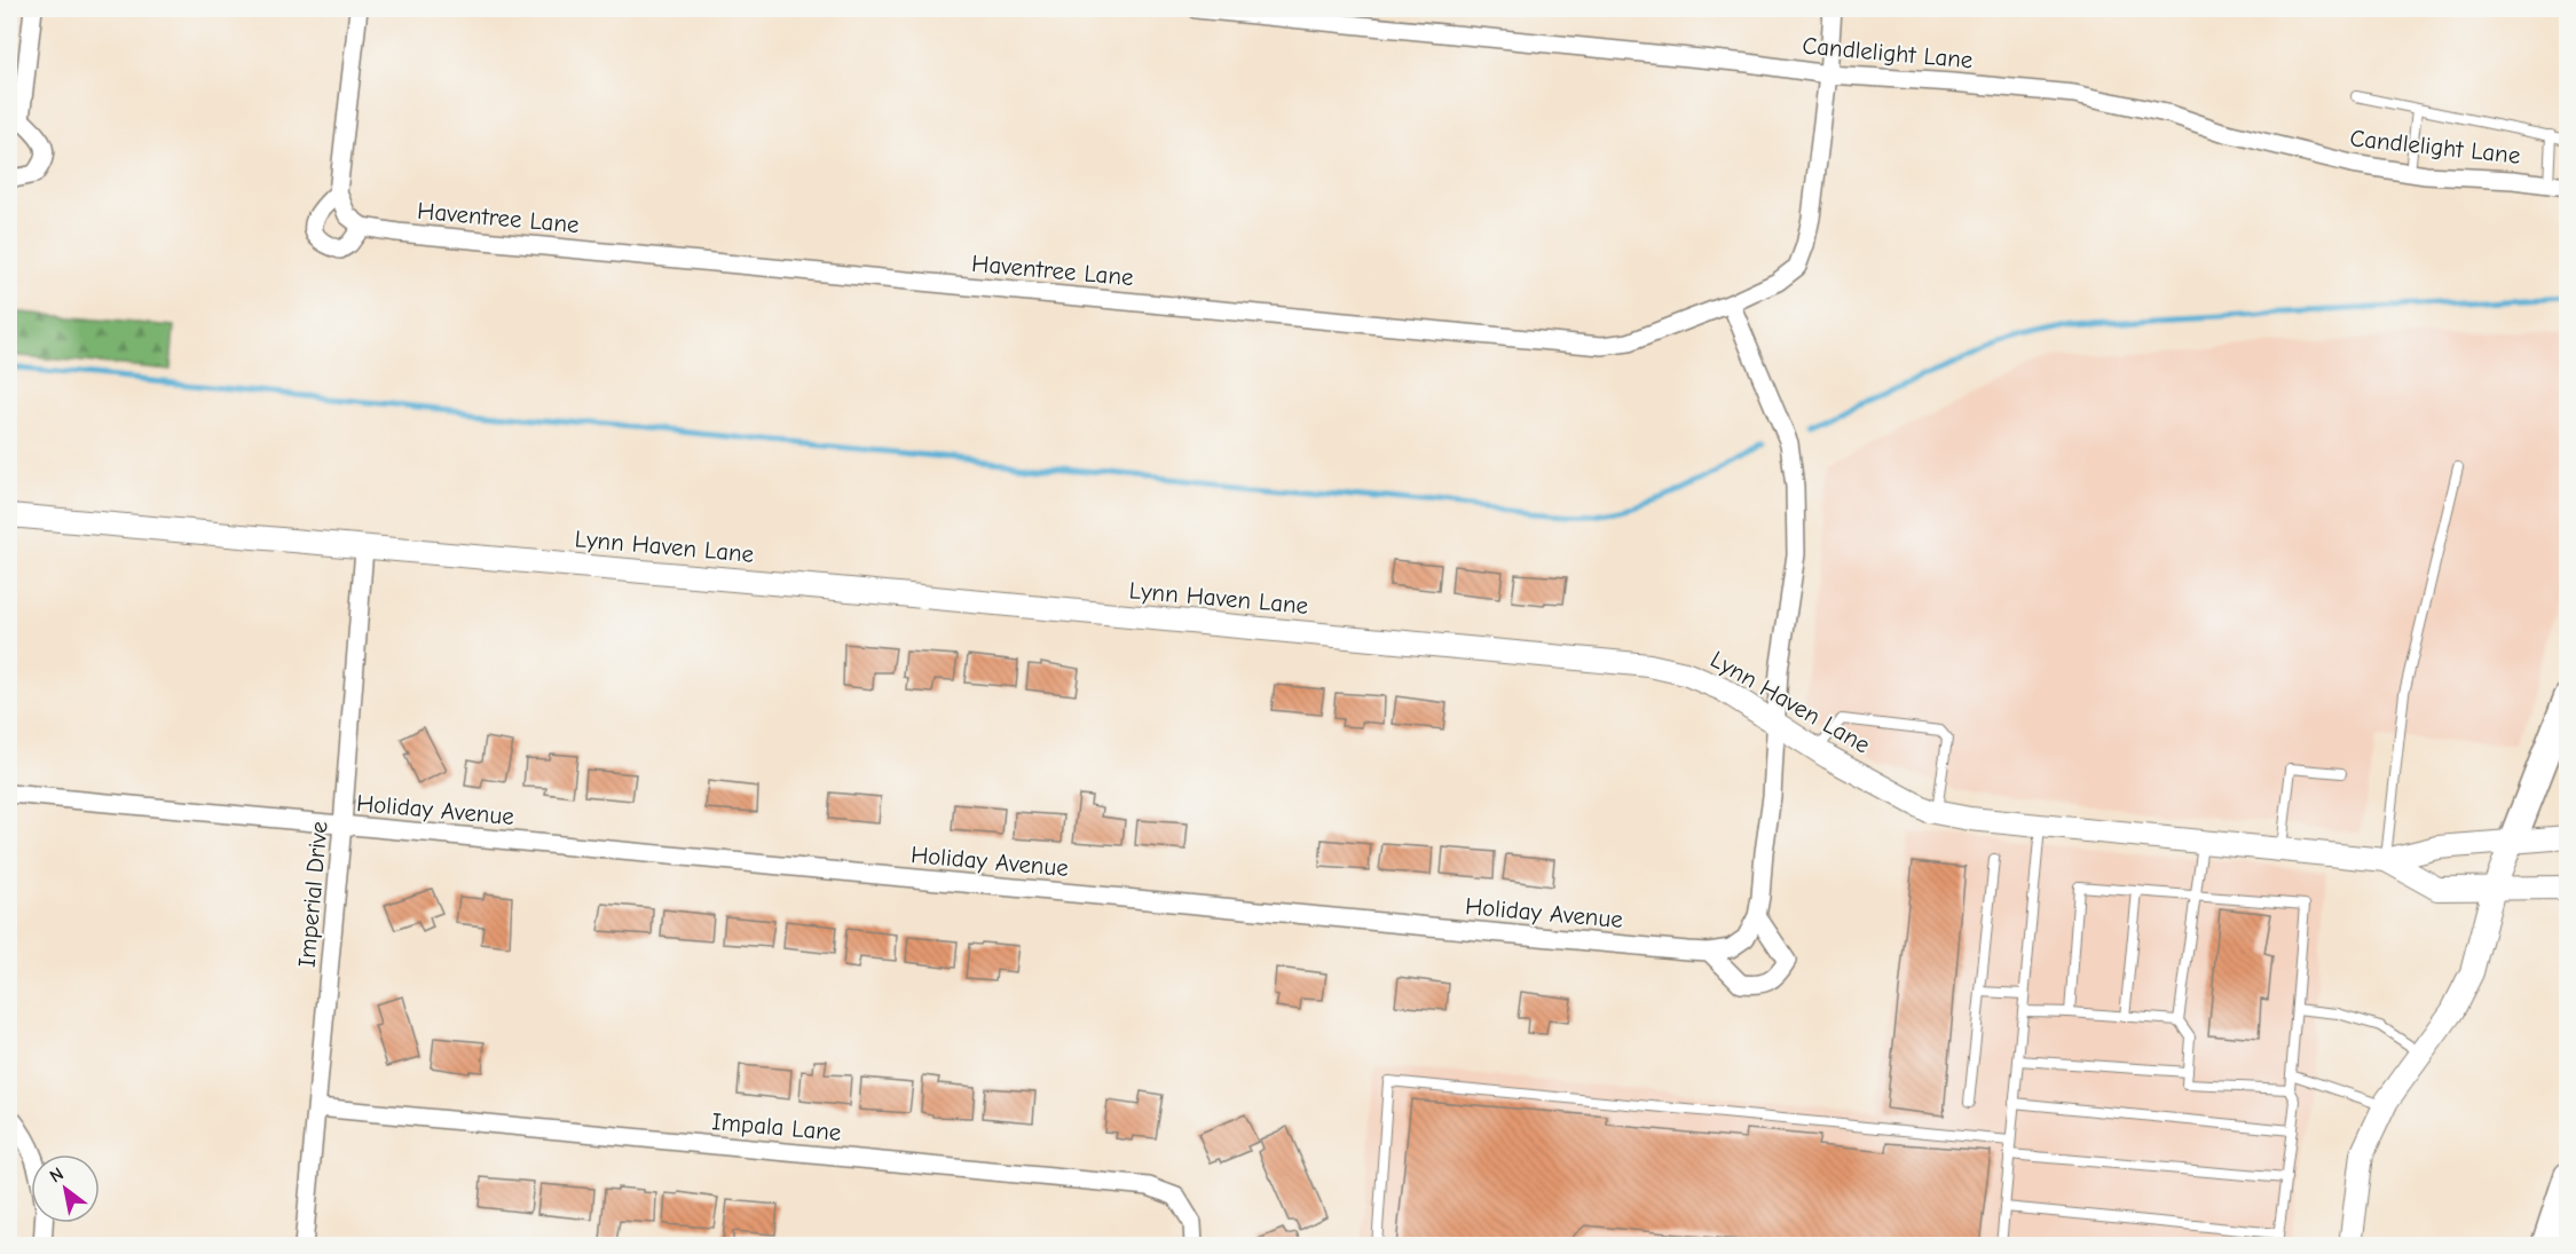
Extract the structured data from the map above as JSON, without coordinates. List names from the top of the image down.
{
  "streets": {
    "street": [
      "Candlelight Lane",
      "Haventree Lane",
      "Lynn Haven Lane",
      "Holiday Avenue",
      "Imperial Drive",
      "Impala Lane"
    ]
  },
  "crossings": [
    ["Candlelight Lane", "Haventree Lane"],
    ["Haventree Lane", "Holiday Avenue"],
    ["Lynn Haven Lane", "Holiday Avenue"],
    ["Lynn Haven Lane", "Imperial Drive"],
    ["Holiday Avenue", "Imperial Drive"],
    ["Imperial Drive", "Impala Lane"]
  ],
  "north": "top left"
}
